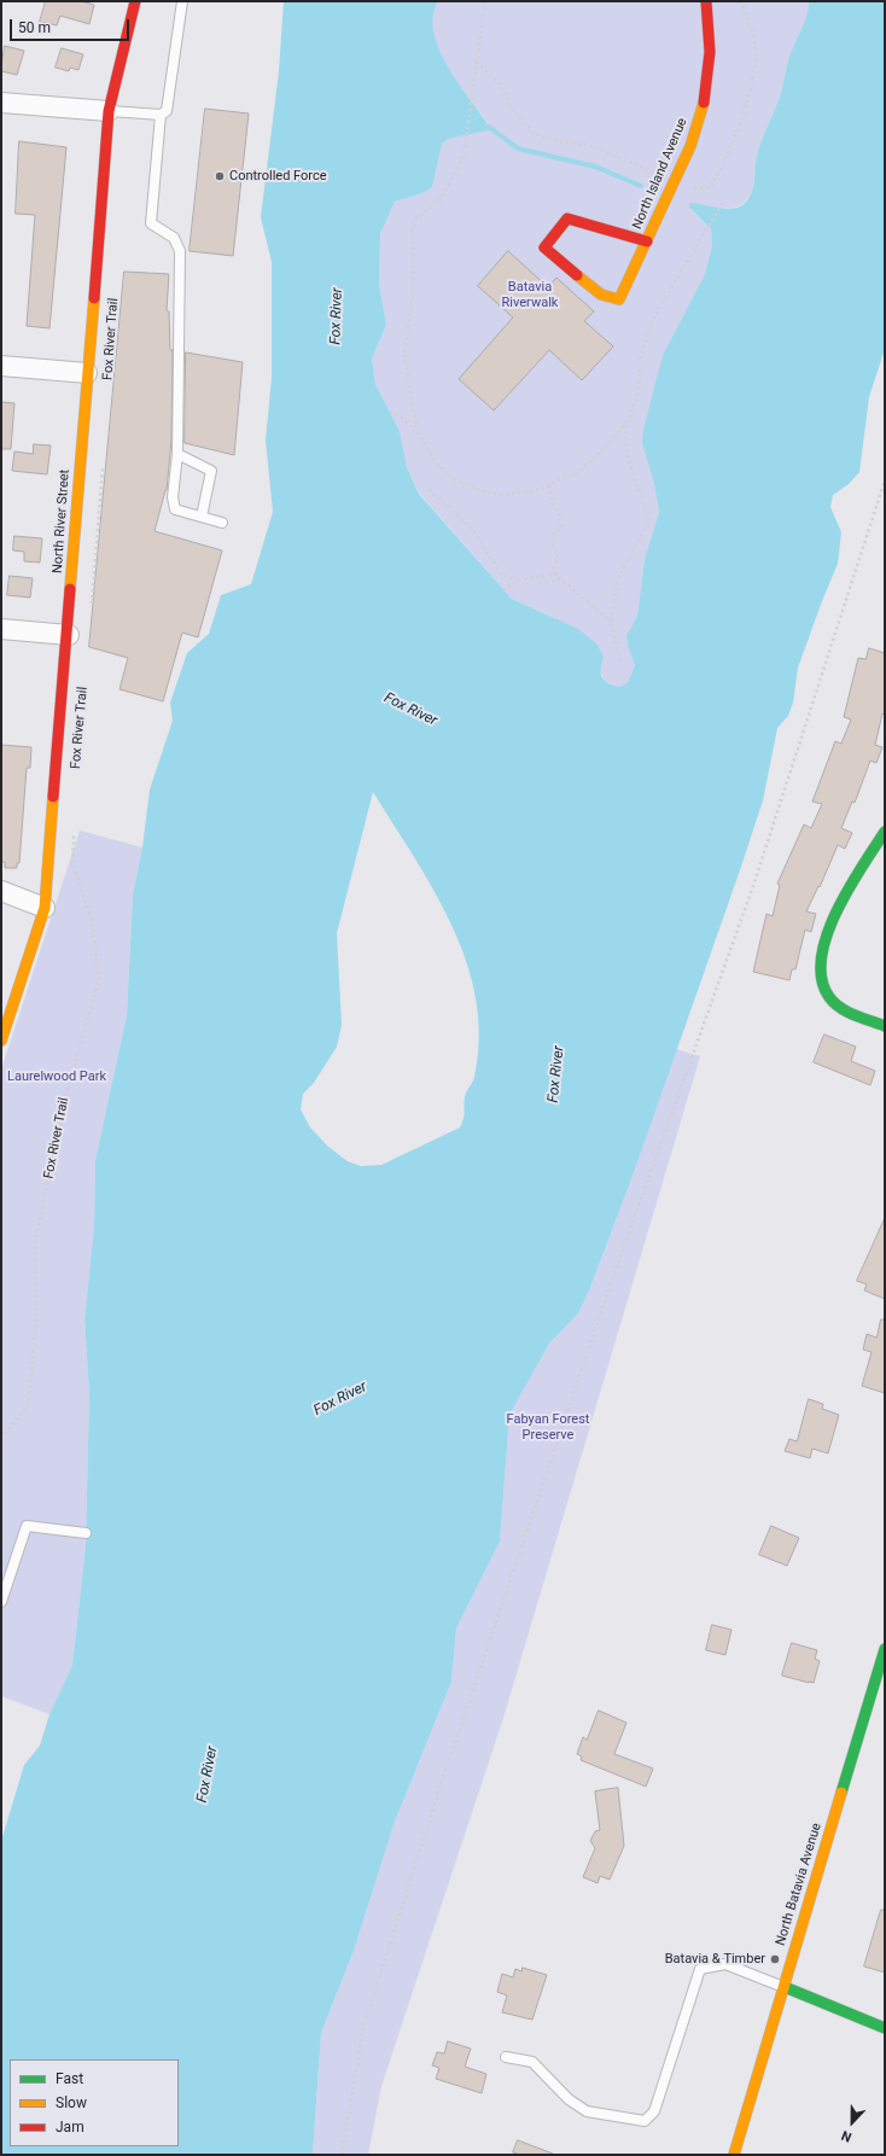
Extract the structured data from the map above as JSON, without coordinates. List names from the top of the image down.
{
  "streets": {
    "street": ["North Island Avenue", "North River Street", "North Batavia Avenue"],
    "path": ["Fox River Trail"]
  },
  "water": ["Fox River"],
  "parks": ["Batavia Riverwalk", "Laurelwood Park", "Fabyan Forest Preserve"],
  "places": ["Controlled Force", "Batavia & Timber"],
  "legend": ["Fast", "Slow", "Jam"],
  "scale_bar": "50 m",
  "north": "bottom"
}
